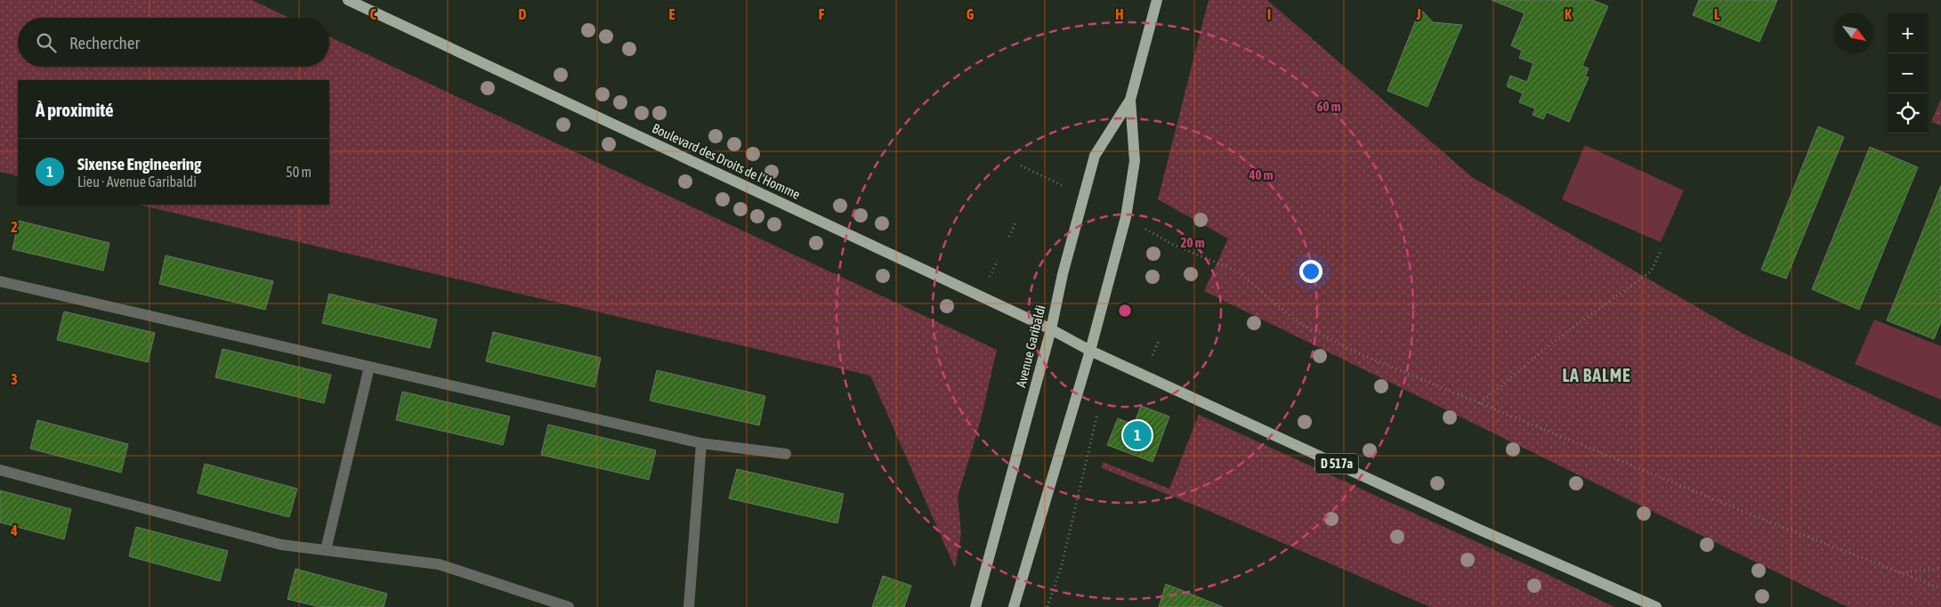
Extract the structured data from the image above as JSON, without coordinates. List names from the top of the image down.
{
  "streets": {
    "main road": ["Boulevard des Droits de l'Homme", "Avenue Garibaldi", "D 517a"]
  },
  "crossings": [
    ["Boulevard des Droits de l'Homme", "Avenue Garibaldi"],
    ["Boulevard des Droits de l'Homme", "D 517a"],
    ["Avenue Garibaldi", "D 517a"]
  ],
  "districts": ["LA BALME"],
  "north": "bottom right",
  "page": {
    "map_buttons": ["+", "−"],
    "search": "Rechercher",
    "heading": "À proximité",
    "list": [
      {
        "mark": "1",
        "name": "Sixense Engineering",
        "note": "Lieu · Avenue Garibaldi",
        "value": "50 m"
      }
    ],
    "pins": "1"
  },
  "grid": {
    "columns": [
      "C",
      "D",
      "E",
      "F",
      "G",
      "H",
      "I",
      "J",
      "K",
      "L"
    ],
    "rows": ["2", "3", "4"]
  },
  "rings": ["60 m", "40 m", "20 m"]
}
